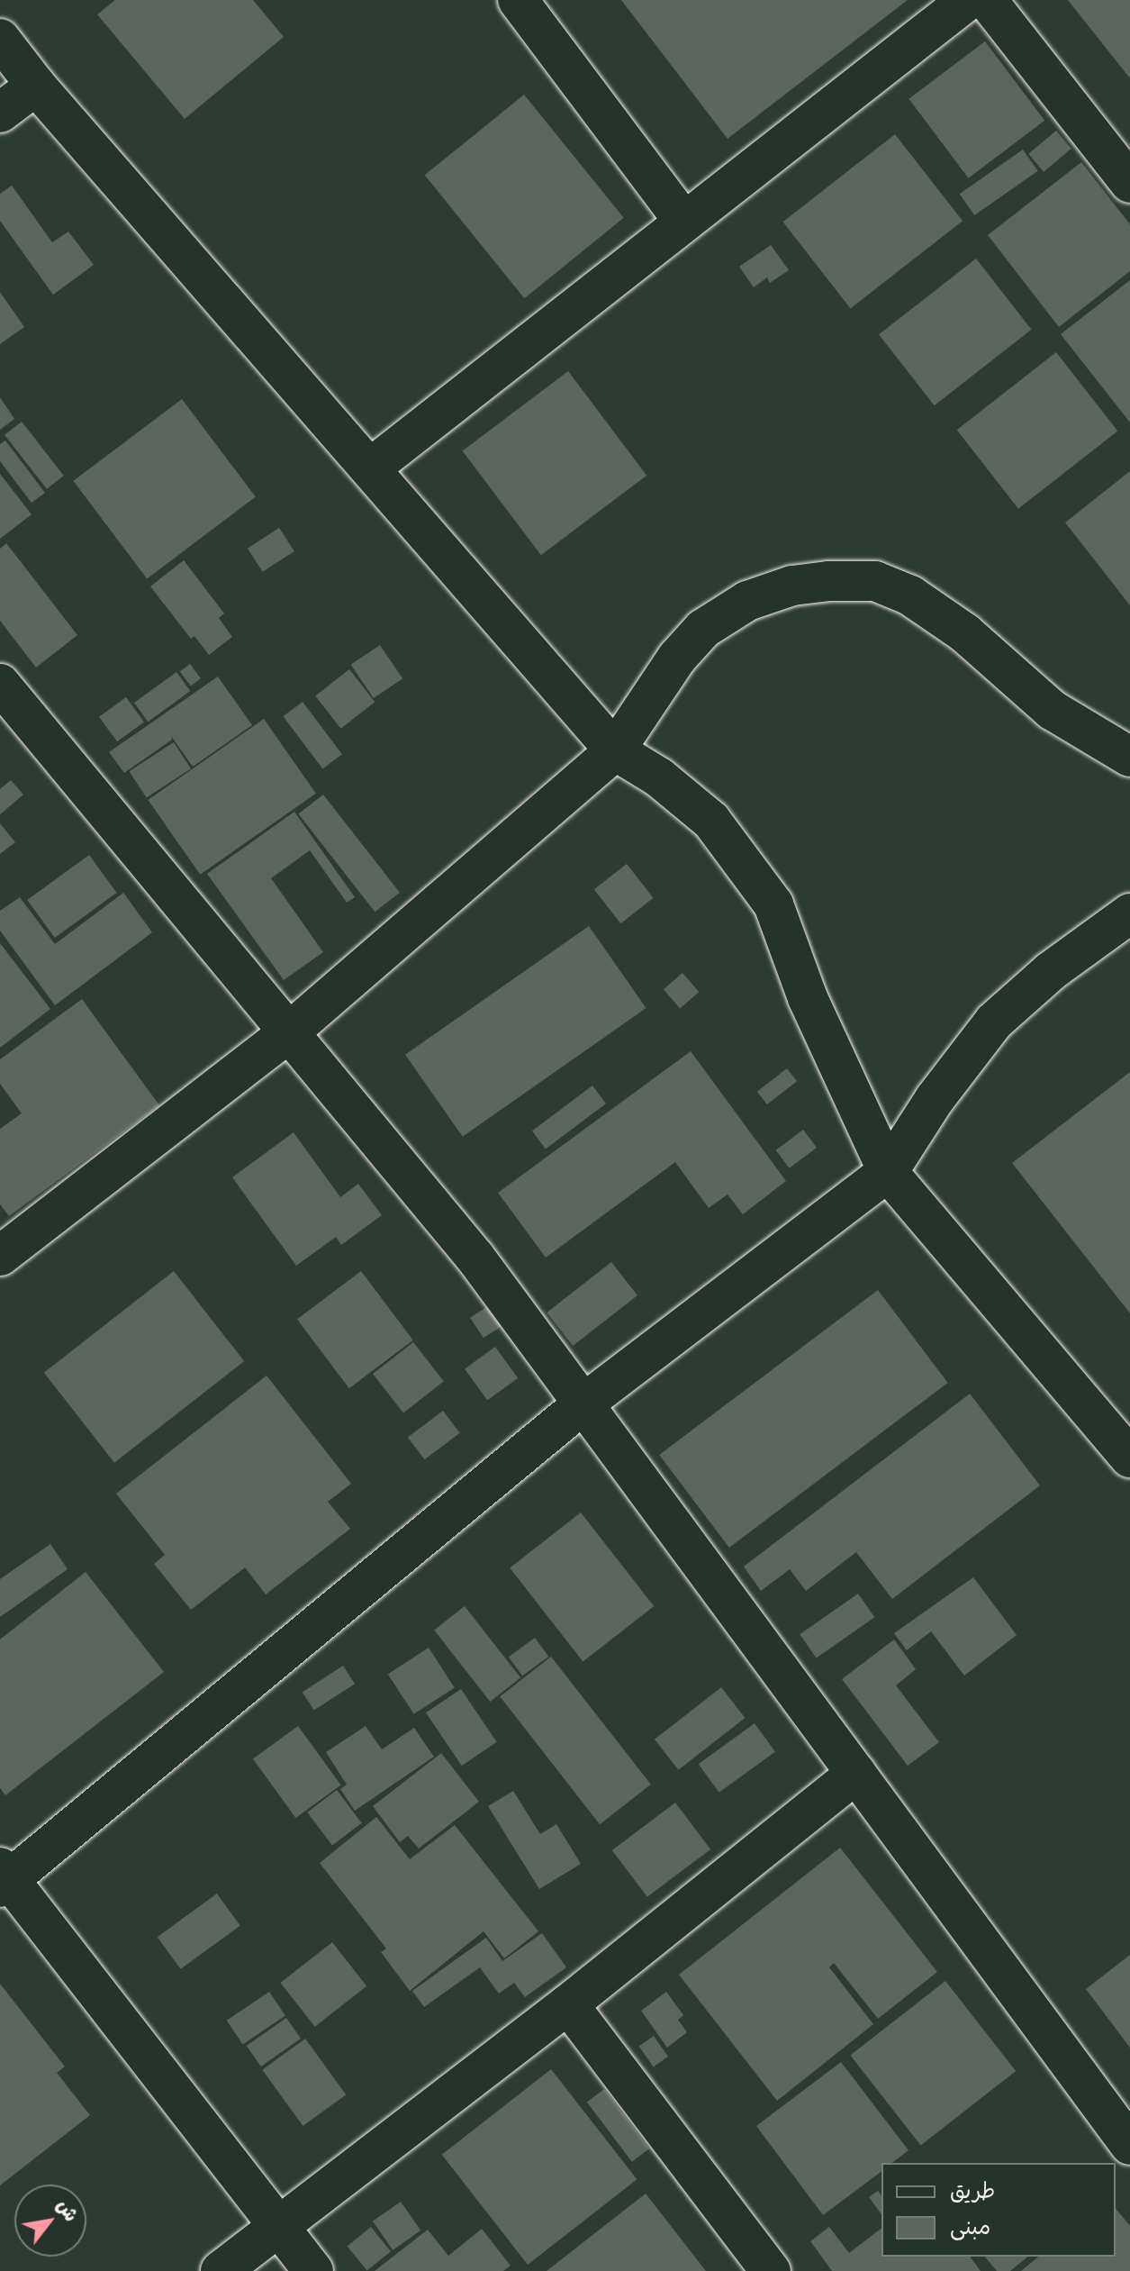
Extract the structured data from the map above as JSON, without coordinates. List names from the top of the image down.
{
  "legend": ["طريق", "مبنى"],
  "north": "top right"
}
